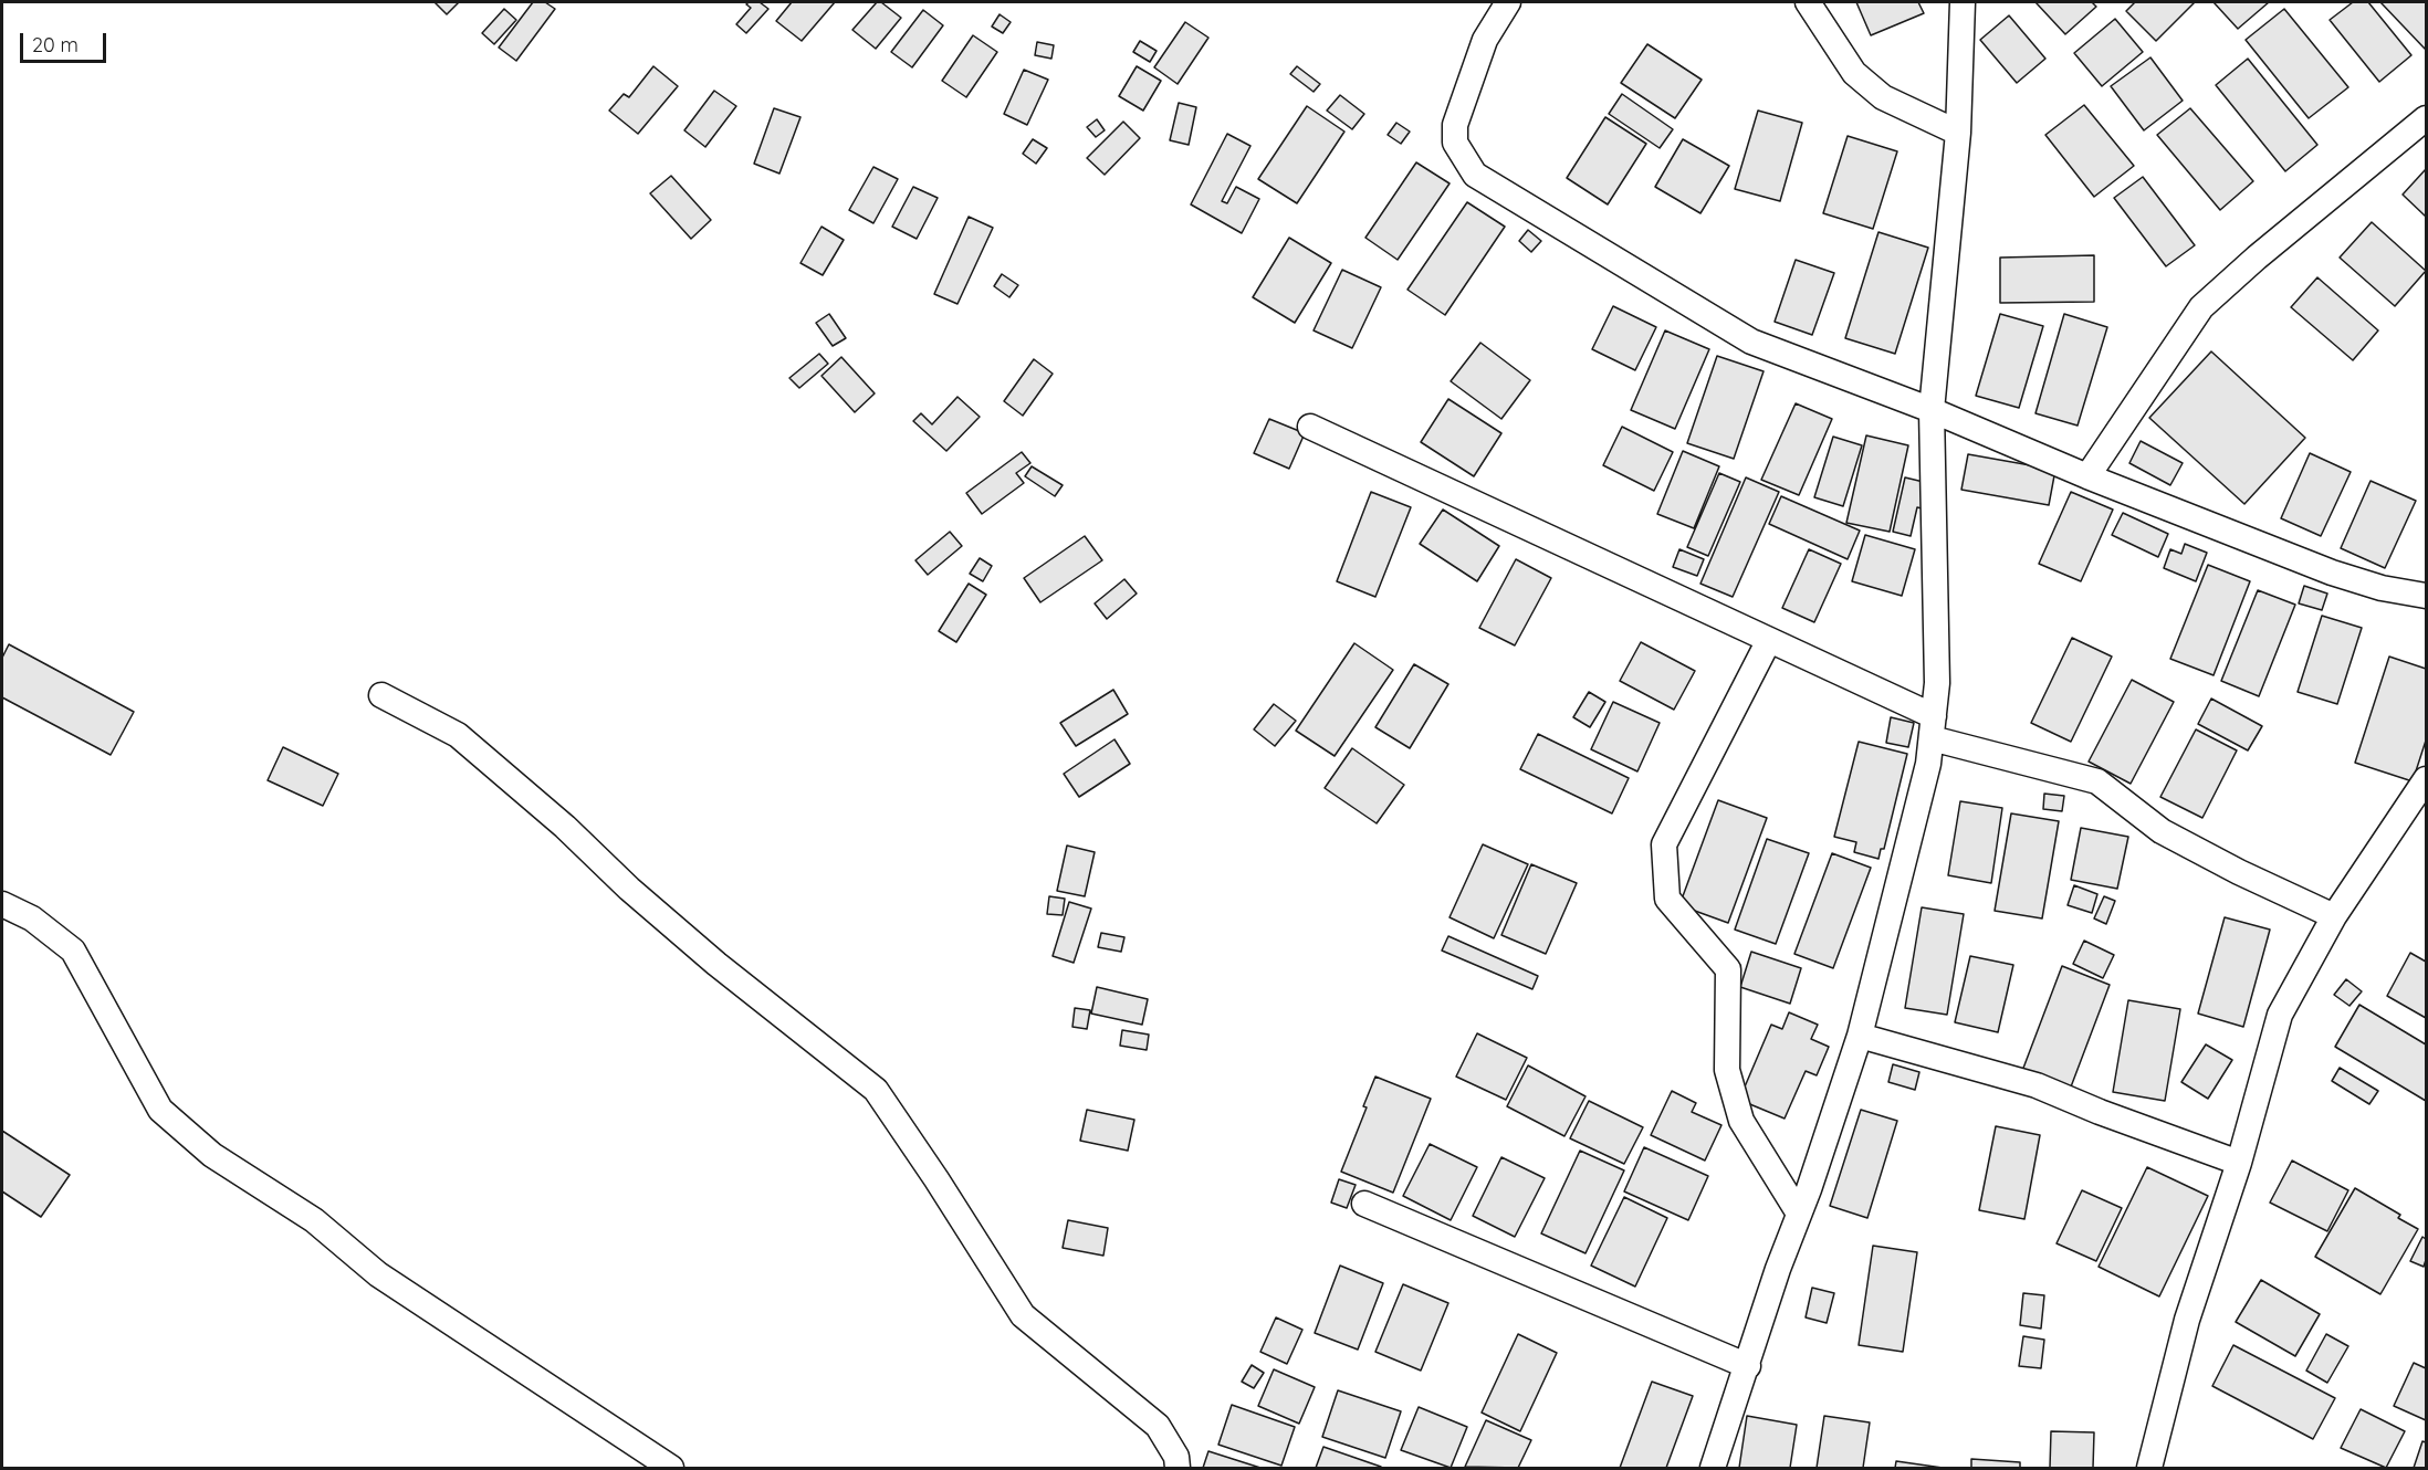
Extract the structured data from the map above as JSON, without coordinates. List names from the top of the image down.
{
  "scale_bar": "20 m"
}
